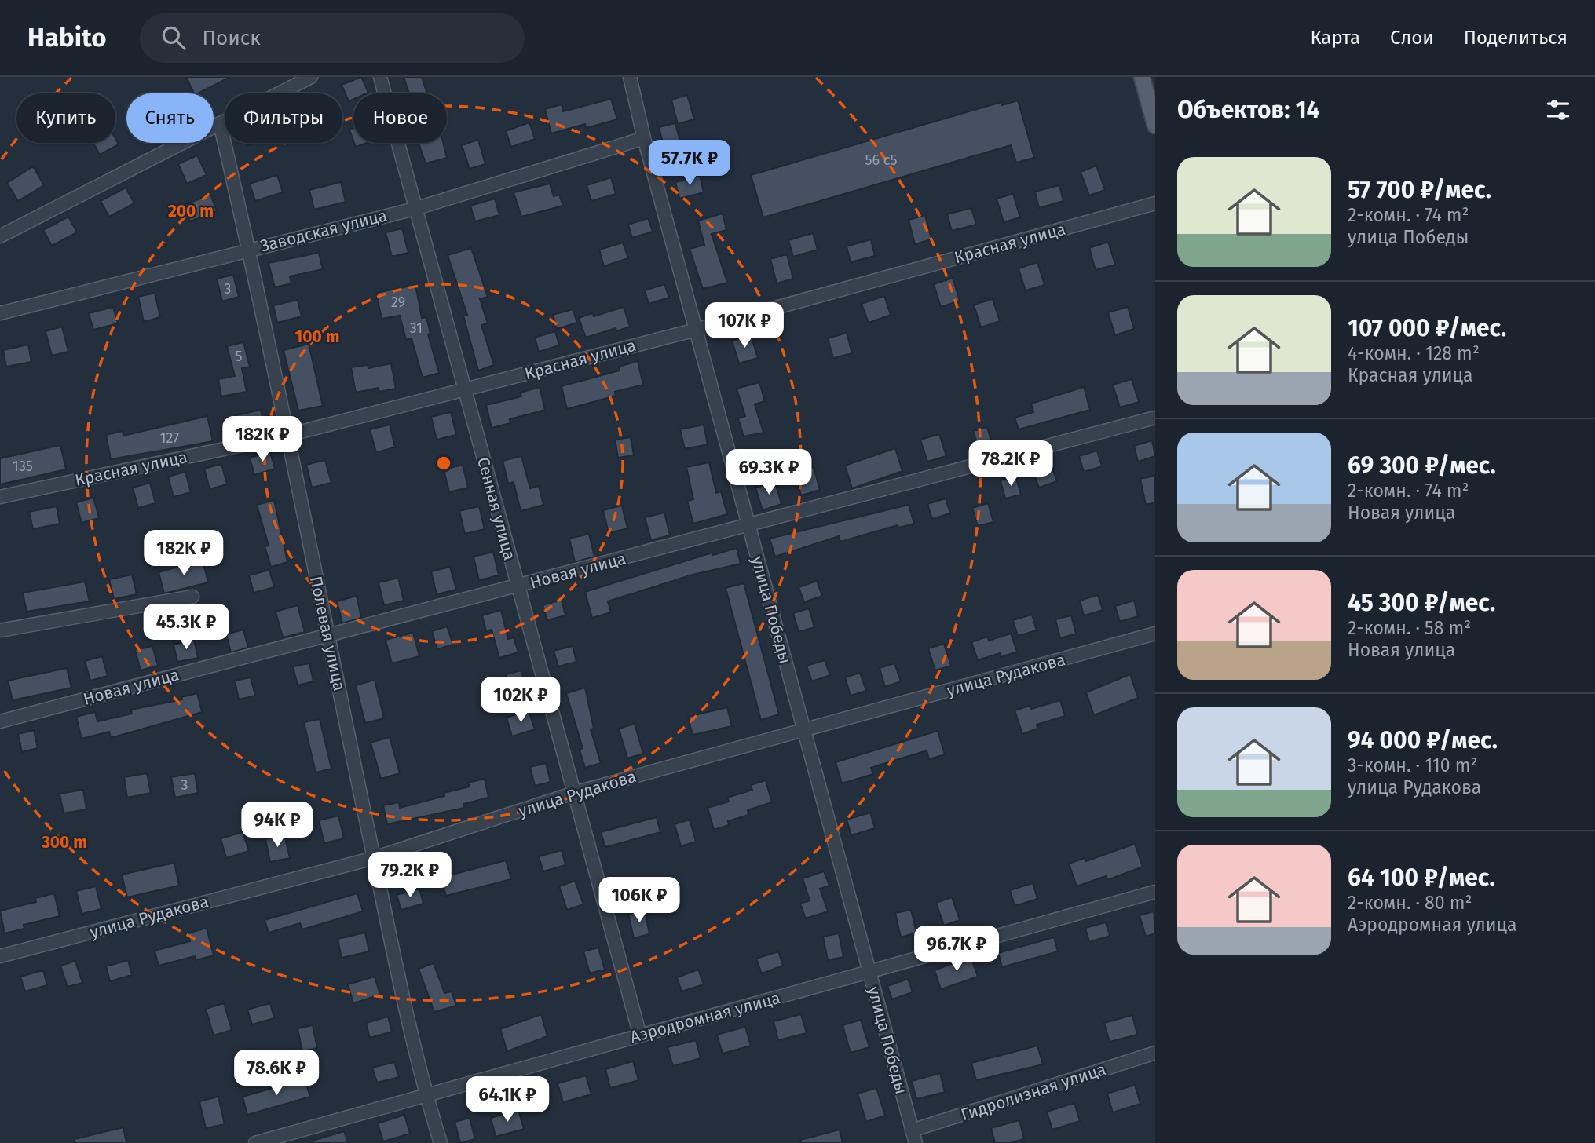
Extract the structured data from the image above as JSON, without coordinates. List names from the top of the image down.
{
  "streets": {
    "street": [
      "Заводская улица",
      "Красная улица",
      "Сенная улица",
      "Новая улица",
      "улица Победы",
      "Полевая улица",
      "улица Рудакова",
      "Аэродромная улица",
      "Гидролизная улица"
    ]
  },
  "crossings": [
    ["Заводская улица", "Сенная улица"],
    ["Заводская улица", "улица Победы"],
    ["Заводская улица", "Полевая улица"],
    ["Красная улица", "Сенная улица"],
    ["Красная улица", "улица Победы"],
    ["Красная улица", "Полевая улица"],
    ["Сенная улица", "Новая улица"],
    ["Сенная улица", "улица Рудакова"],
    ["Сенная улица", "Аэродромная улица"],
    ["Новая улица", "улица Победы"],
    ["Новая улица", "Полевая улица"],
    ["улица Победы", "улица Рудакова"],
    ["улица Победы", "Аэродромная улица"],
    ["улица Победы", "Гидролизная улица"],
    ["Полевая улица", "улица Рудакова"],
    ["Полевая улица", "Аэродромная улица"]
  ],
  "house_numbers": [
    "56 с5",
    "3",
    "29",
    "31",
    "5",
    "127",
    "135",
    "3"
  ],
  "page": {
    "header": "Habito",
    "search": "Поиск",
    "nav": ["Карта", "Слои", "Поделиться"],
    "heading": "Объектов: 14",
    "chip": [
      "Купить",
      "Снять",
      "Фильтры",
      "Новое"
    ],
    "price": [
      "57.7K ₽",
      "107K ₽",
      "182K ₽",
      "78.2K ₽",
      "69.3K ₽",
      "182K ₽",
      "45.3K ₽",
      "102K ₽",
      "94K ₽",
      "79.2K ₽",
      "106K ₽",
      "96.7K ₽",
      "78.6K ₽",
      "64.1K ₽"
    ],
    "list": [
      {
        "name": "57 700 ₽/мес.",
        "note": "2-комн. · 74 m² · улица Победы"
      },
      {
        "name": "107 000 ₽/мес.",
        "note": "4-комн. · 128 m² · Красная улица"
      },
      {
        "name": "69 300 ₽/мес.",
        "note": "2-комн. · 74 m² · Новая улица"
      },
      {
        "name": "45 300 ₽/мес.",
        "note": "2-комн. · 58 m² · Новая улица"
      },
      {
        "name": "94 000 ₽/мес.",
        "note": "3-комн. · 110 m² · улица Рудакова"
      },
      {
        "name": "64 100 ₽/мес.",
        "note": "2-комн. · 80 m² · Аэродромная улица"
      }
    ]
  },
  "rings": ["200 m", "100 m", "300 m"]
}
